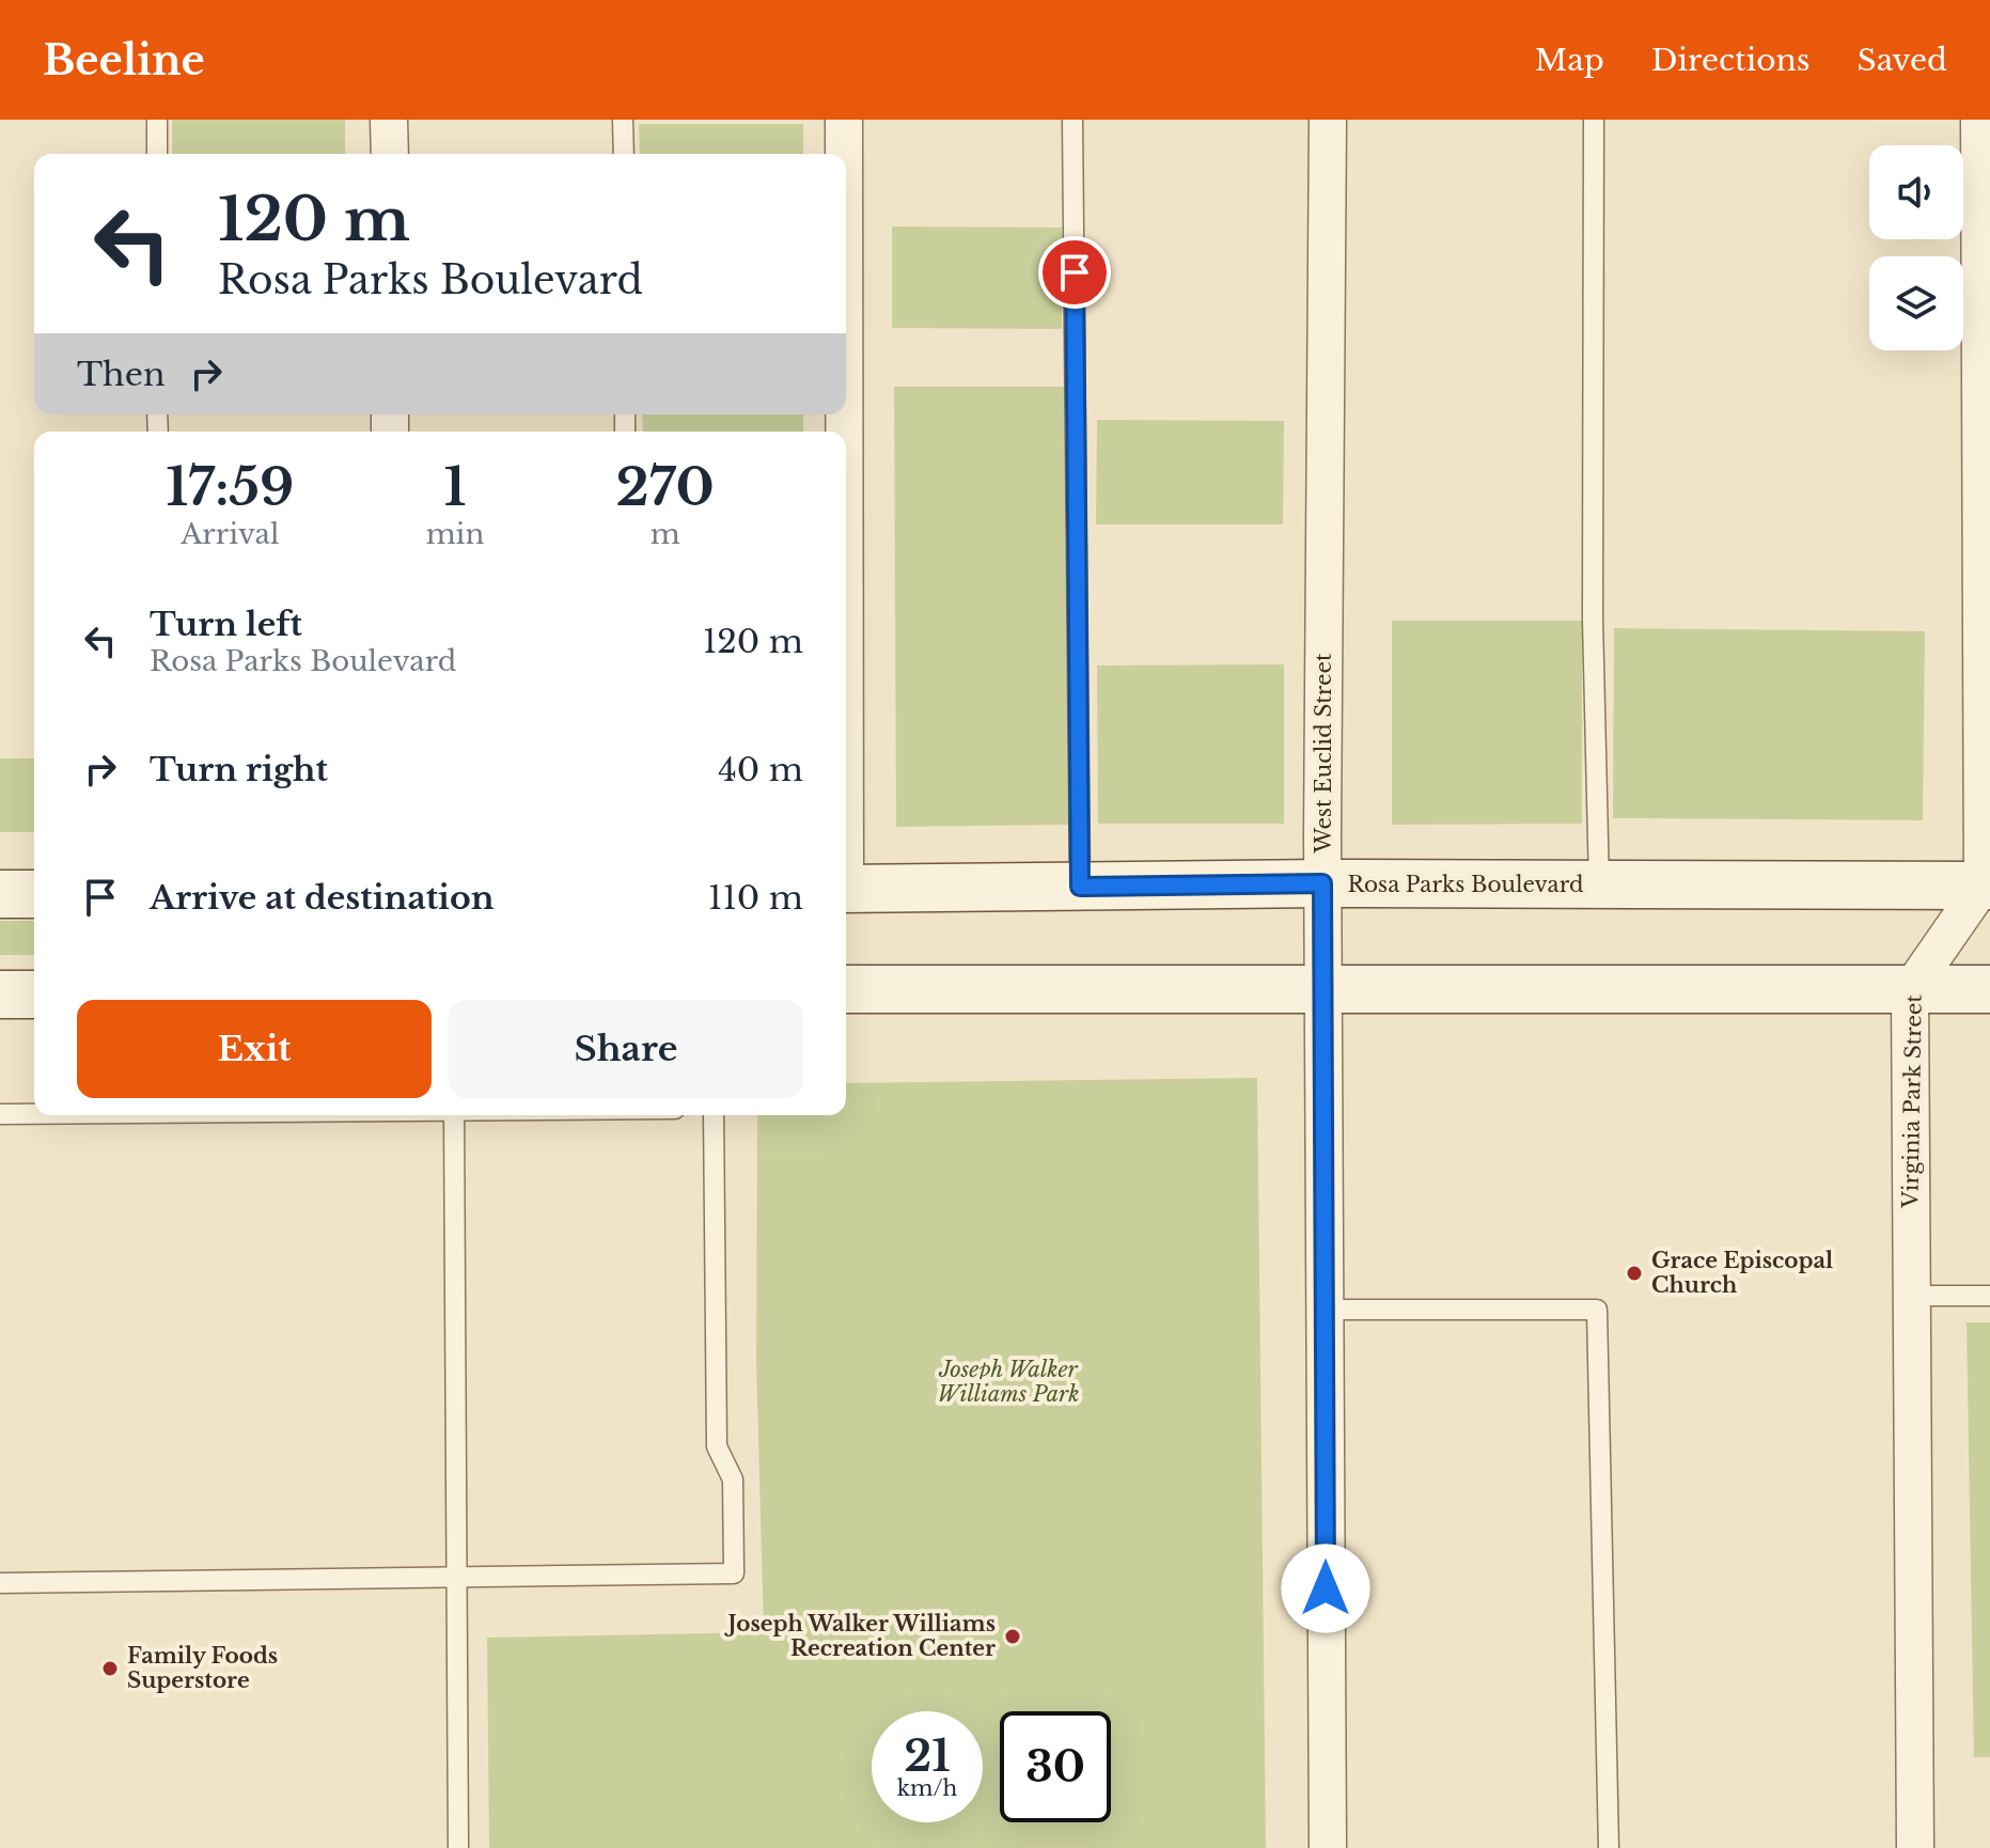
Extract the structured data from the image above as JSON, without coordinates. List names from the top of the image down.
{
  "streets": {
    "street": ["West Euclid Street", "Rosa Parks Boulevard", "Virginia Park Street"]
  },
  "crossings": [
    ["West Euclid Street", "Rosa Parks Boulevard"],
    ["Rosa Parks Boulevard", "Virginia Park Street"]
  ],
  "parks": ["Joseph Walker Williams Park"],
  "places": ["Grace Episcopal Church", "Joseph Walker Williams Recreation Center", "Family Foods Superstore"],
  "page": {
    "header": "Beeline",
    "nav": ["Map", "Directions", "Saved"],
    "turn": ["120 m", "Rosa Parks Boulevard"],
    "then": "Then",
    "eta": [
      "17:59",
      "Arrival",
      "1",
      "min",
      "270",
      "m"
    ],
    "list": [
      {
        "name": "Turn left",
        "note": "Rosa Parks Boulevard",
        "value": "120 m"
      },
      {
        "name": "Turn right",
        "value": "40 m"
      },
      {
        "name": "Arrive at destination",
        "value": "110 m"
      }
    ],
    "buttons": ["Exit", "Share"],
    "speed": "21 km/h",
    "limit": "30"
  }
}
